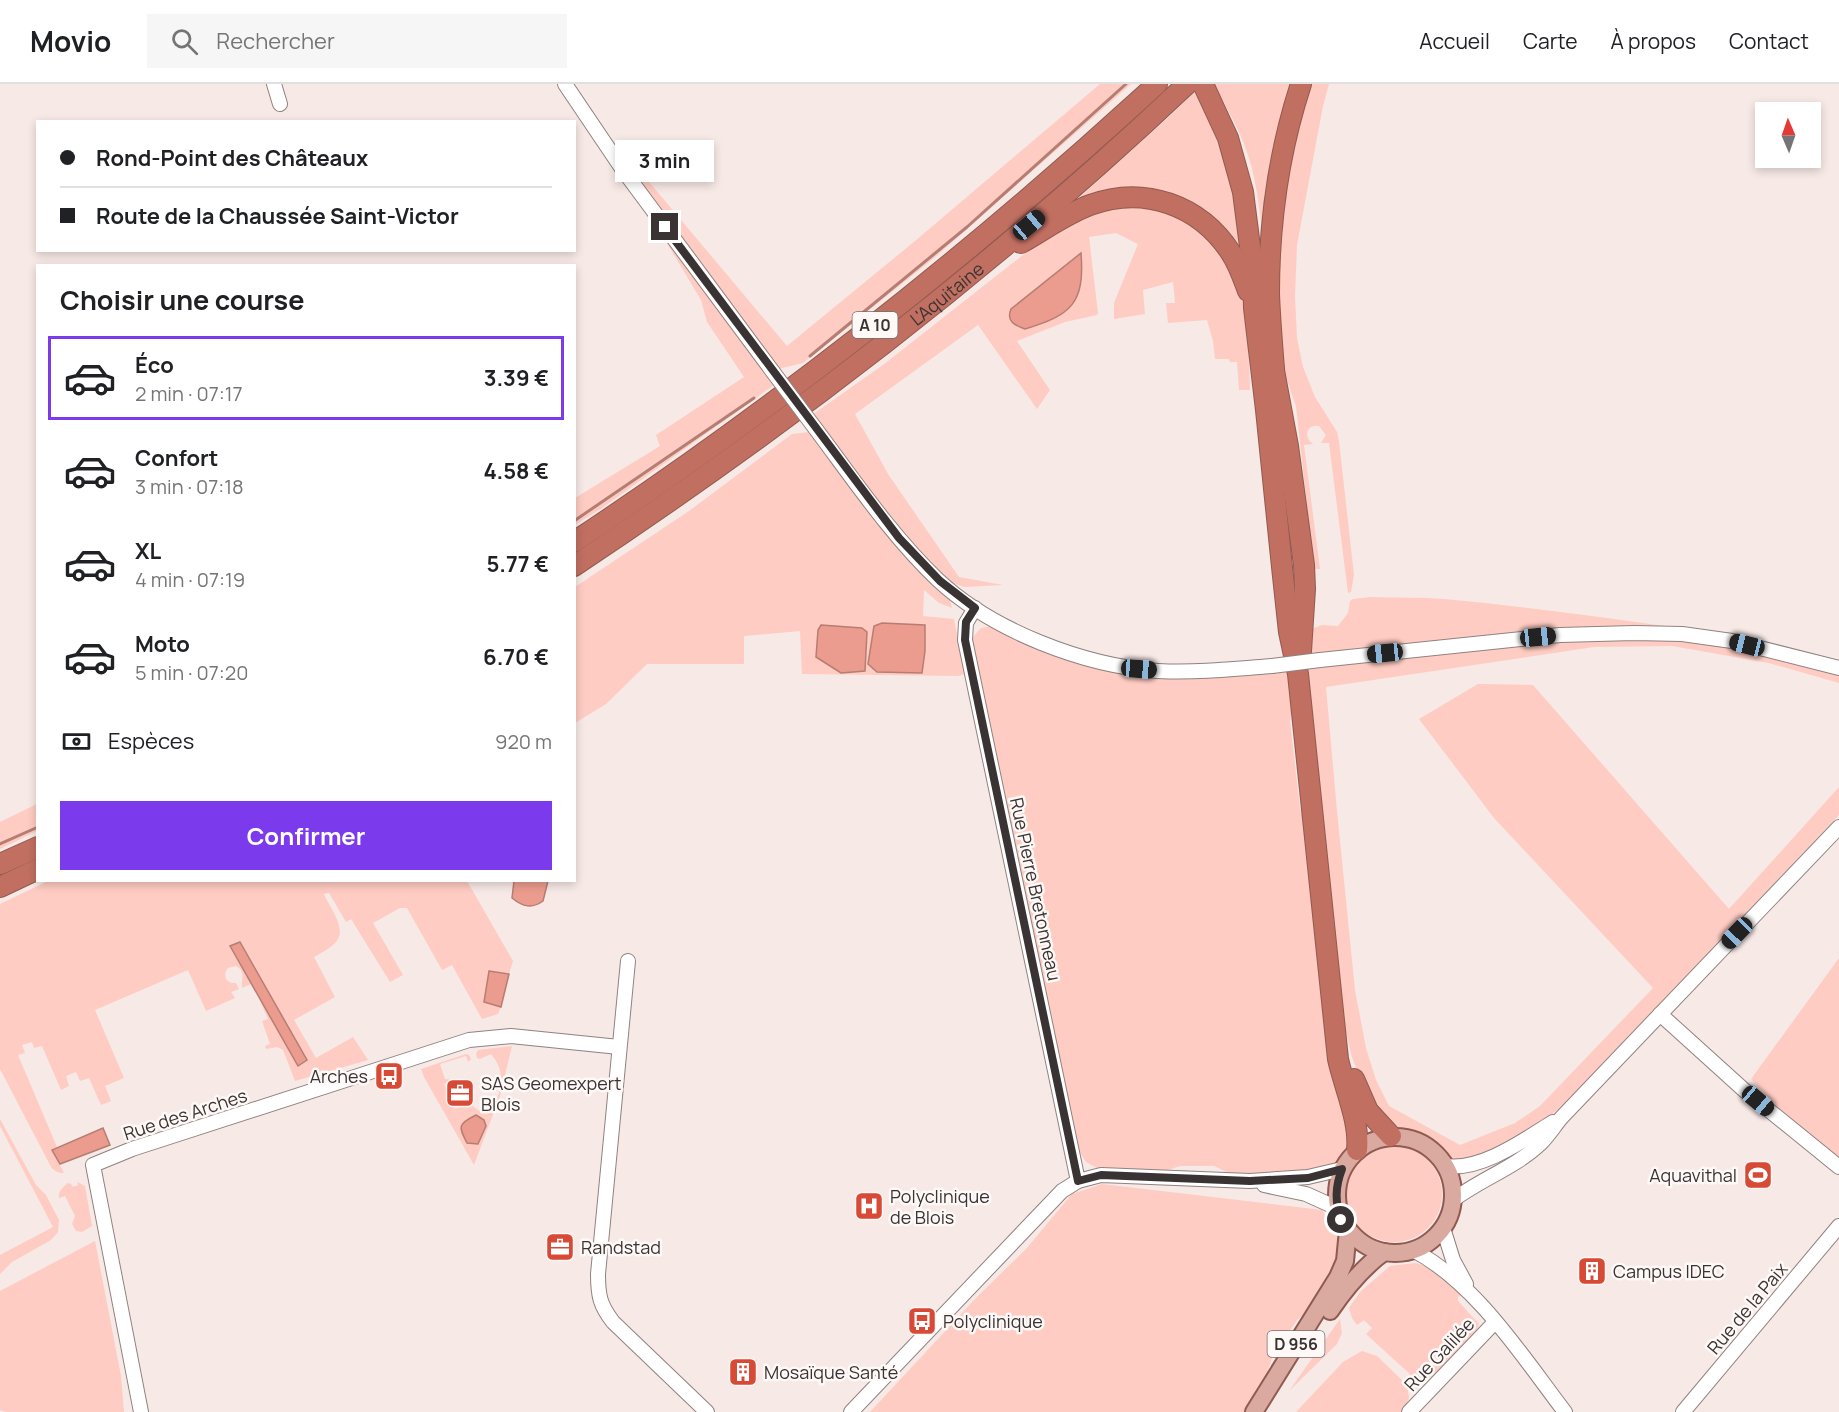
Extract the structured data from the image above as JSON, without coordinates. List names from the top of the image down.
{
  "streets": {
    "highway": ["L'Aquitaine", "A 10"],
    "main road": ["D 956"],
    "street": [
      "Rue Pierre Bretonneau",
      "Rue des Arches",
      "Rue de la Paix",
      "Rue Galilée"
    ]
  },
  "places": {
    "bus stop": ["Arches", "Polyclinique"],
    "office": ["SAS Geomexpert Blois", "Randstad"],
    "sports": ["Aquavithal"],
    "hospital": ["Polyclinique de Blois"],
    "building": ["Campus IDEC", "Mosaïque Santé"]
  },
  "north": "top",
  "page": {
    "header": "Movio",
    "search": "Rechercher",
    "nav": [
      "Accueil",
      "Carte",
      "À propos",
      "Contact"
    ],
    "banner": ["Rond-Point des Châteaux", "Route de la Chaussée Saint-Victor"],
    "bubble": "3 min",
    "heading": "Choisir une course",
    "list": [
      {
        "name": "Éco",
        "note": "2 min · 07:17",
        "value": "3.39 €"
      },
      {
        "name": "Confort",
        "note": "3 min · 07:18",
        "value": "4.58 €"
      },
      {
        "name": "XL",
        "note": "4 min · 07:19",
        "value": "5.77 €"
      },
      {
        "name": "Moto",
        "note": "5 min · 07:20",
        "value": "6.70 €"
      }
    ],
    "pay": ["Espèces", "920 m"],
    "buttons": "Confirmer"
  }
}
